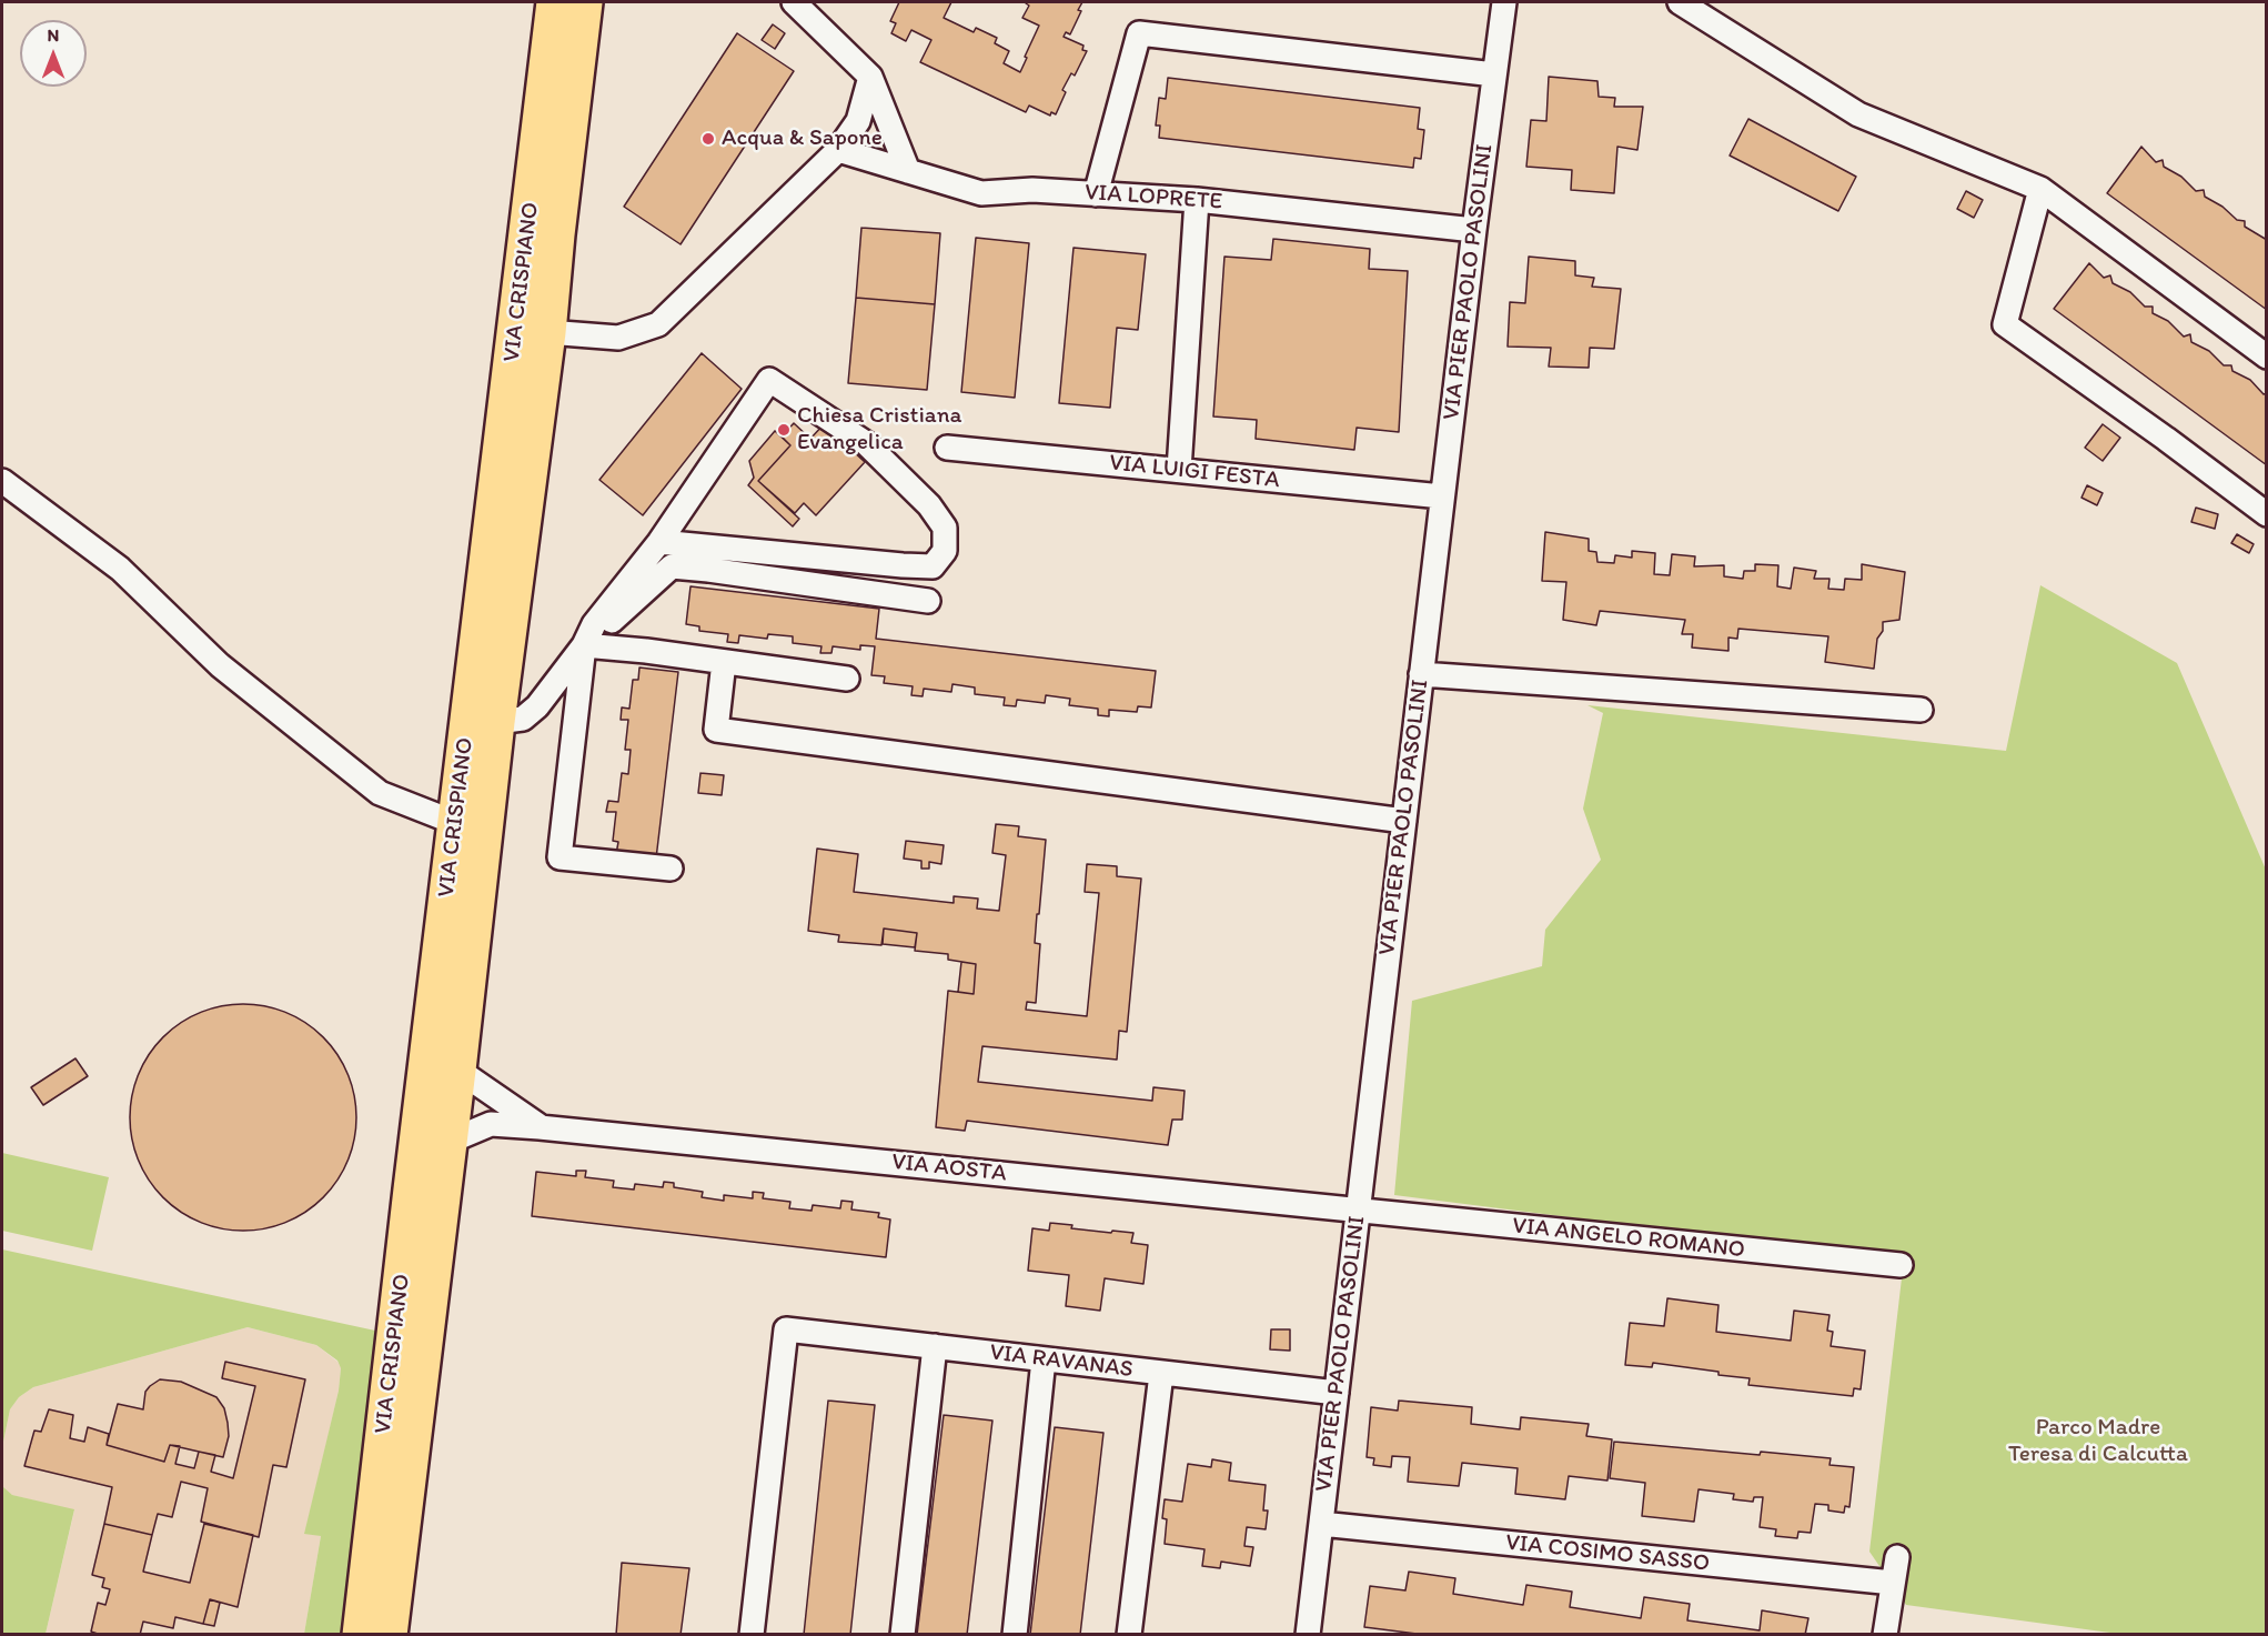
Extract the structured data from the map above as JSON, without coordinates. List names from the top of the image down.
{
  "streets": {
    "main road": ["VIA CRISPIANO"],
    "street": [
      "VIA LOPRETE",
      "VIA PIER PAOLO PASOLINI",
      "VIA LUIGI FESTA",
      "VIA AOSTA",
      "VIA ANGELO ROMANO",
      "VIA RAVANAS",
      "VIA COSIMO SASSO"
    ]
  },
  "crossings": [
    ["VIA LOPRETE", "VIA CRISPIANO"],
    ["VIA LOPRETE", "VIA PIER PAOLO PASOLINI"],
    ["VIA PIER PAOLO PASOLINI", "VIA LUIGI FESTA"],
    ["VIA PIER PAOLO PASOLINI", "VIA AOSTA"],
    ["VIA PIER PAOLO PASOLINI", "VIA ANGELO ROMANO"],
    ["VIA PIER PAOLO PASOLINI", "VIA RAVANAS"],
    ["VIA PIER PAOLO PASOLINI", "VIA COSIMO SASSO"],
    ["VIA AOSTA", "VIA ANGELO ROMANO"]
  ],
  "parks": ["Parco Madre Teresa di Calcutta"],
  "places": ["Acqua & Sapone", "Chiesa Cristiana Evangelica"],
  "north": "top"
}
